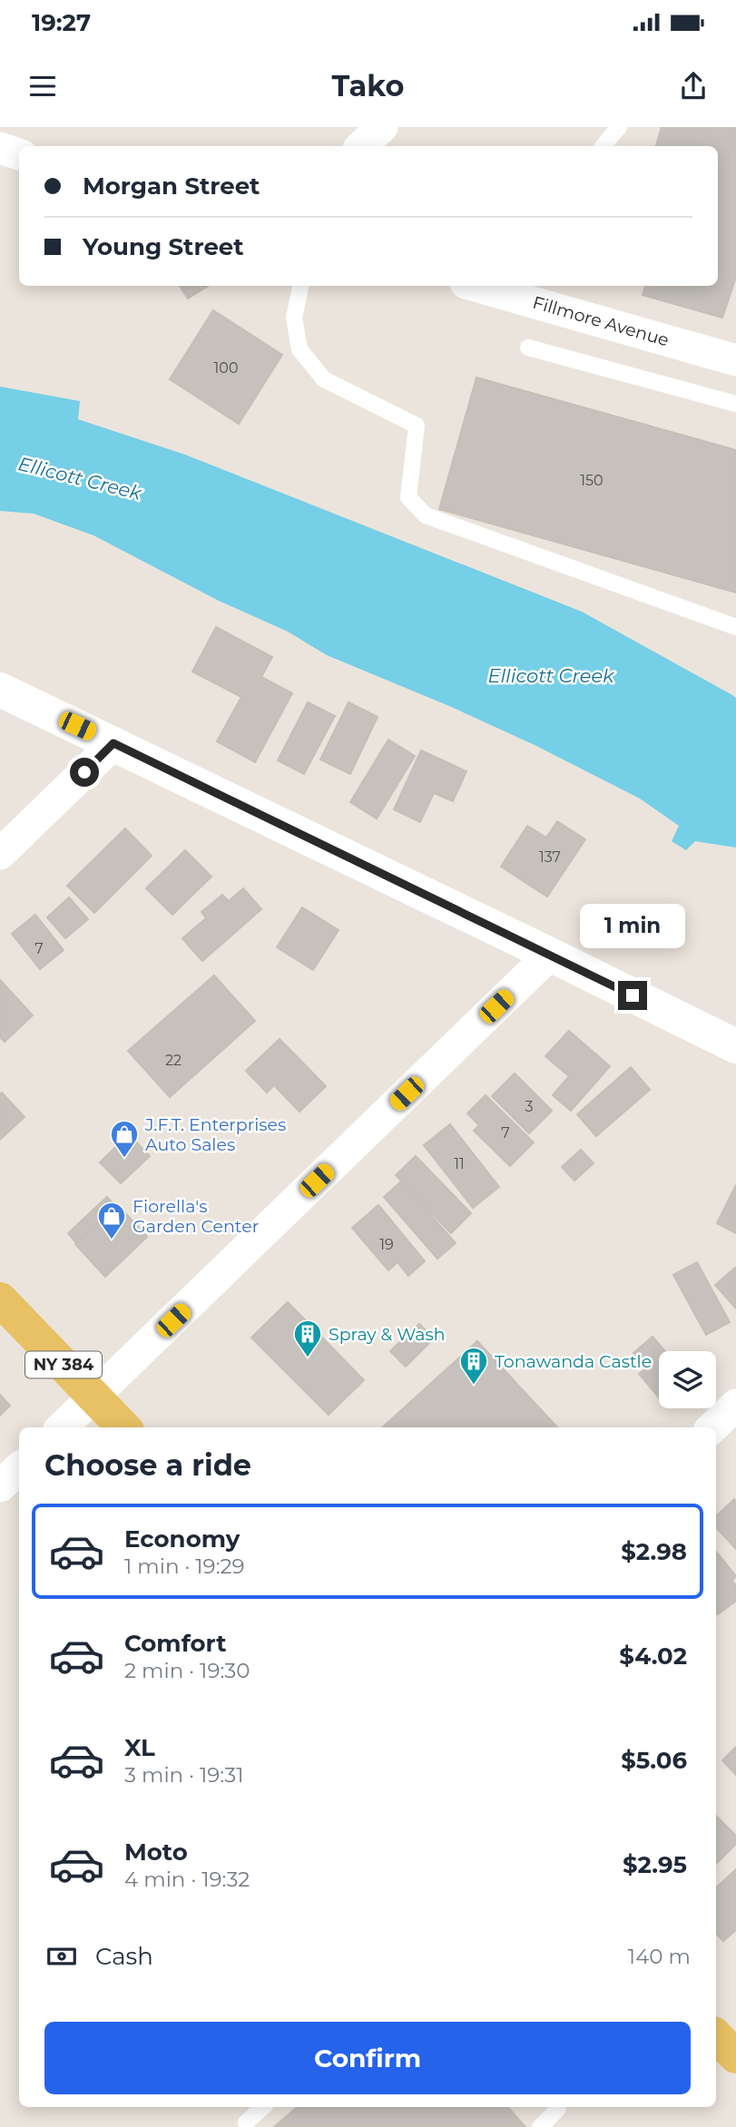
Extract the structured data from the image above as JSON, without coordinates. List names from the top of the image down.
{
  "streets": {
    "main road": ["NY 384"],
    "street": ["Fillmore Avenue"]
  },
  "water": ["Ellicott Creek"],
  "places": {
    "shop": ["J.F.T. Enterprises Auto Sales", "Fiorella's Garden Center"],
    "building": ["Spray & Wash", "Tonawanda Castle"]
  },
  "house_numbers": [
    "100",
    "150",
    "137",
    "7",
    "22",
    "3",
    "7",
    "11",
    "19"
  ],
  "page": {
    "status": "19:27",
    "header": "Tako",
    "banner": ["Morgan Street", "Young Street"],
    "bubble": "1 min",
    "heading": "Choose a ride",
    "list": [
      {
        "name": "Economy",
        "note": "1 min · 19:29",
        "value": "$2.98"
      },
      {
        "name": "Comfort",
        "note": "2 min · 19:30",
        "value": "$4.02"
      },
      {
        "name": "XL",
        "note": "3 min · 19:31",
        "value": "$5.06"
      },
      {
        "name": "Moto",
        "note": "4 min · 19:32",
        "value": "$2.95"
      }
    ],
    "pay": ["Cash", "140 m"],
    "buttons": "Confirm"
  }
}
